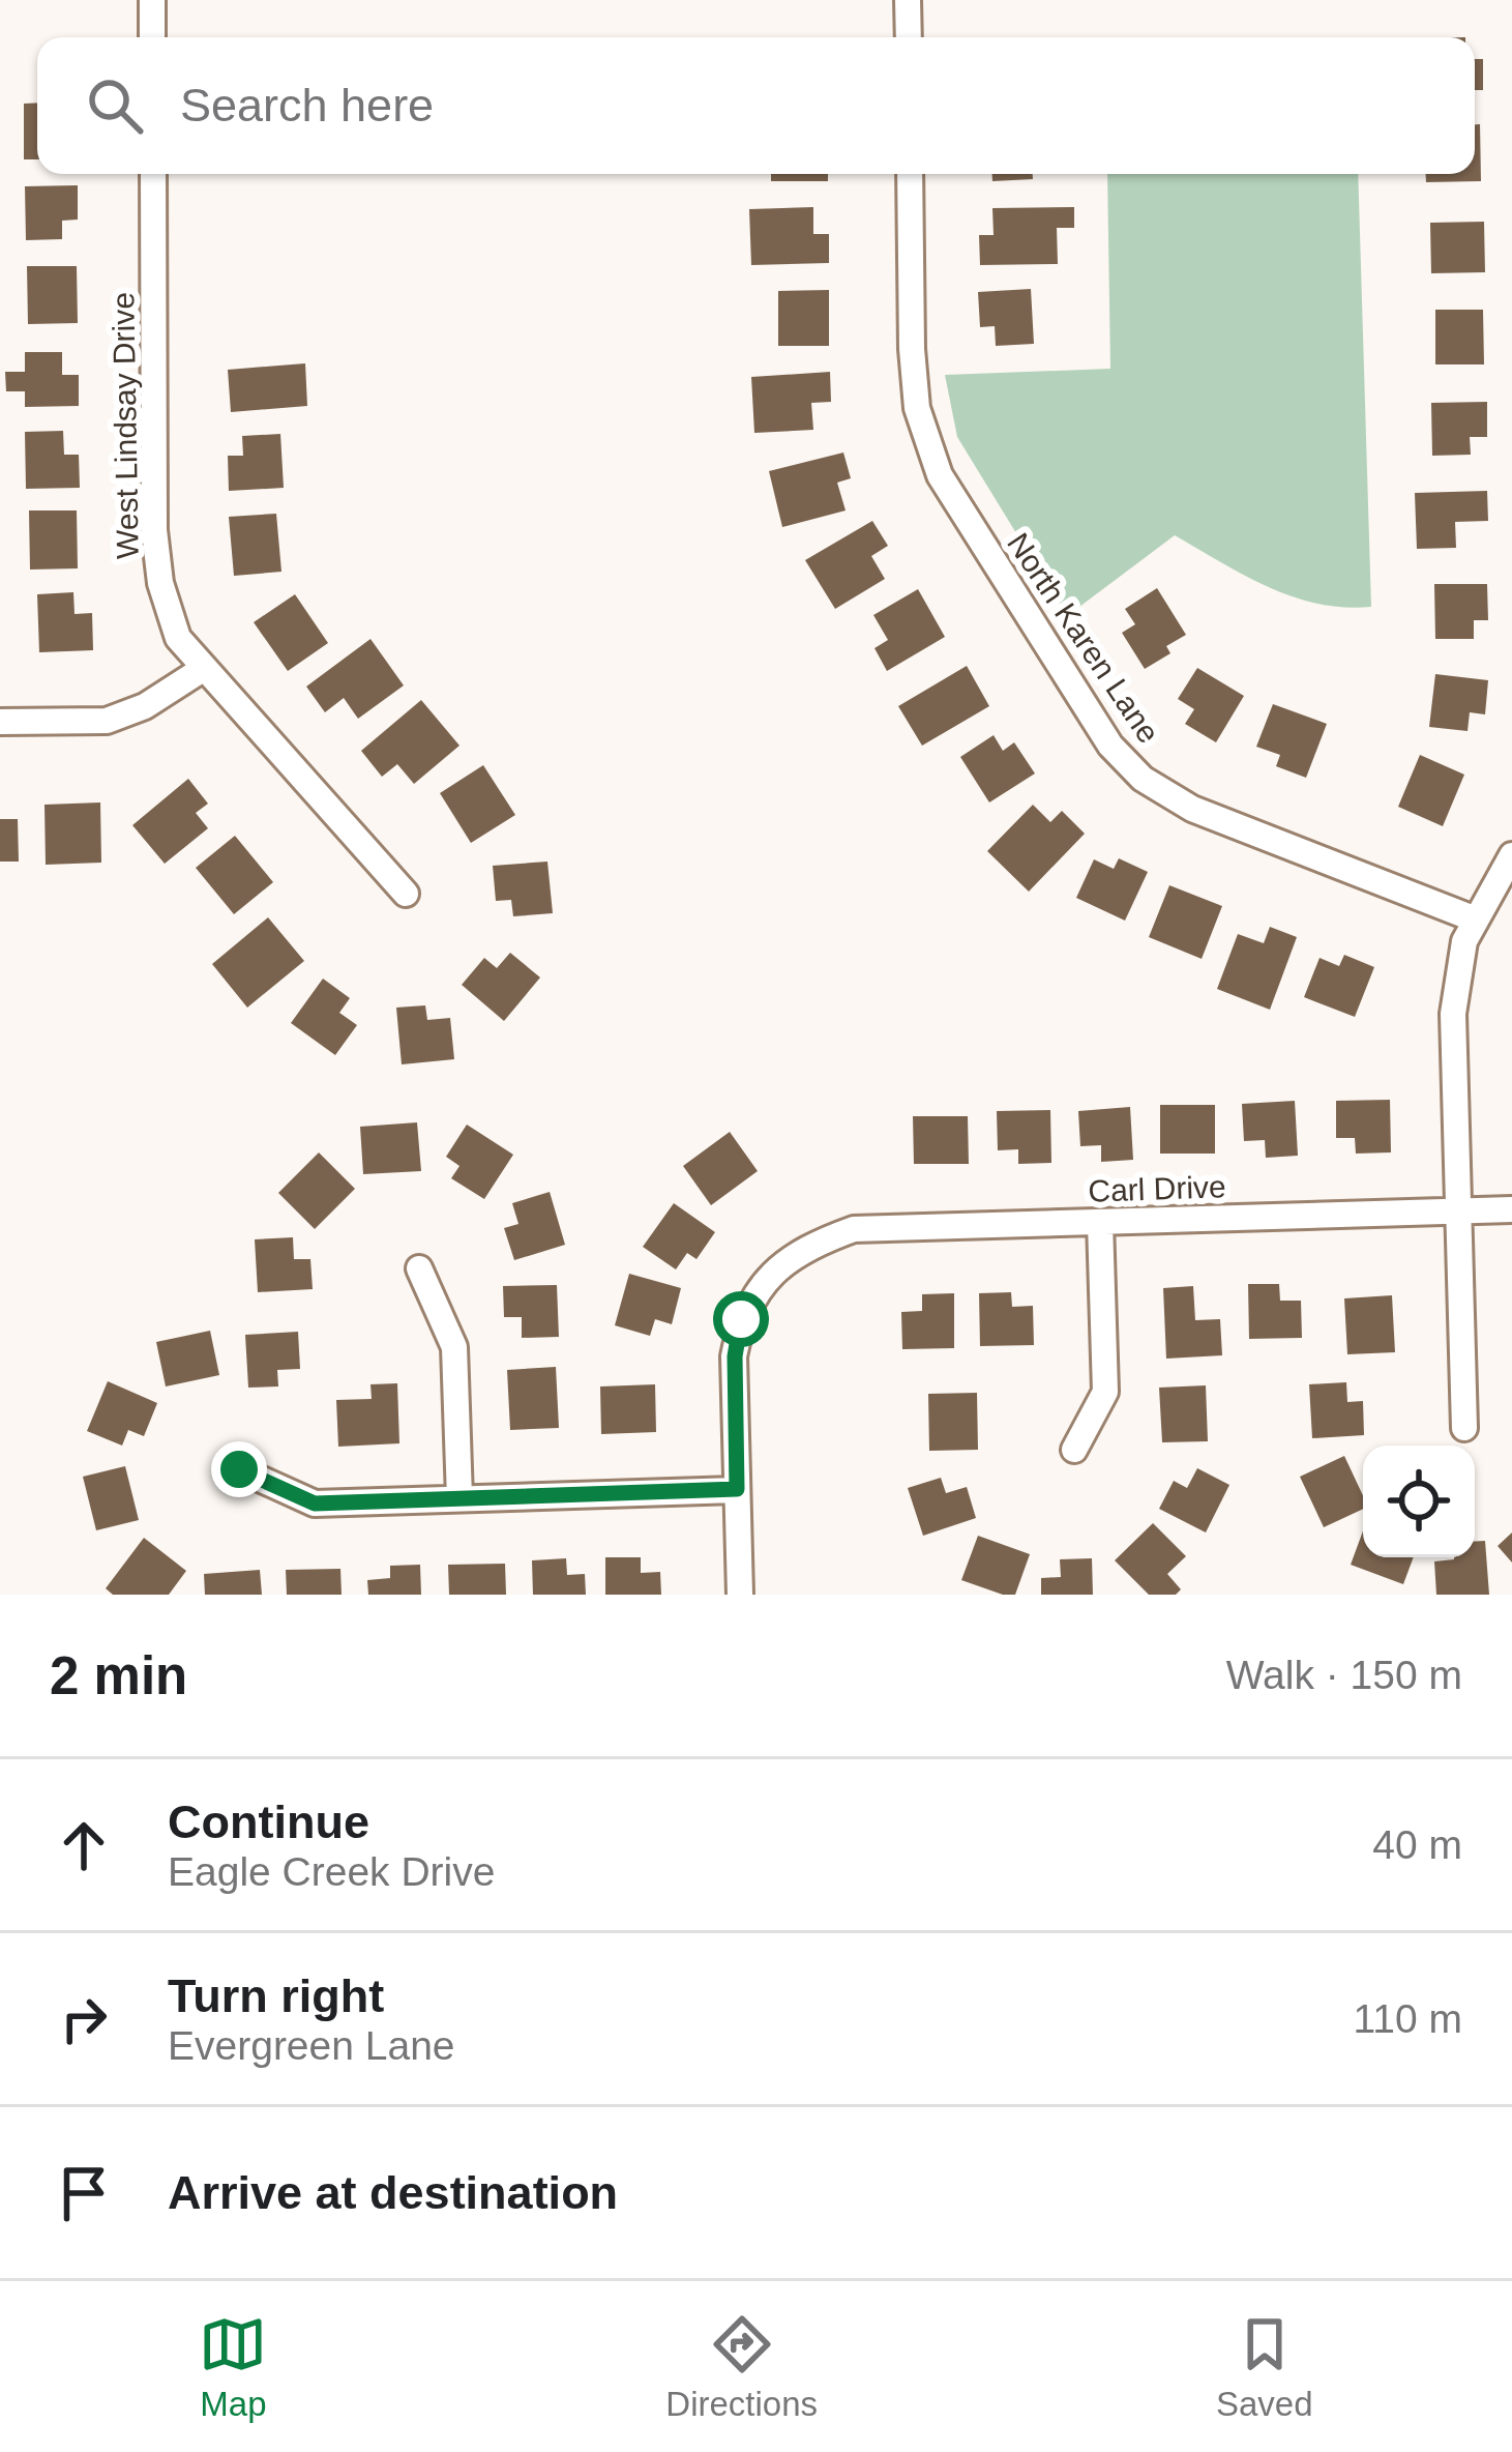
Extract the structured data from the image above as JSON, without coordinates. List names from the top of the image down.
{
  "streets": {
    "street": ["West Lindsay Drive", "North Karen Lane", "Carl Drive"]
  },
  "page": {
    "search": "Search here",
    "heading": ["2 min", "Walk · 150 m"],
    "list": [
      ["Continue", "Eagle Creek Drive", "40 m"],
      ["Turn right", "Evergreen Lane", "110 m"],
      "Arrive at destination"
    ],
    "nav": ["Map", "Directions", "Saved"]
  }
}
